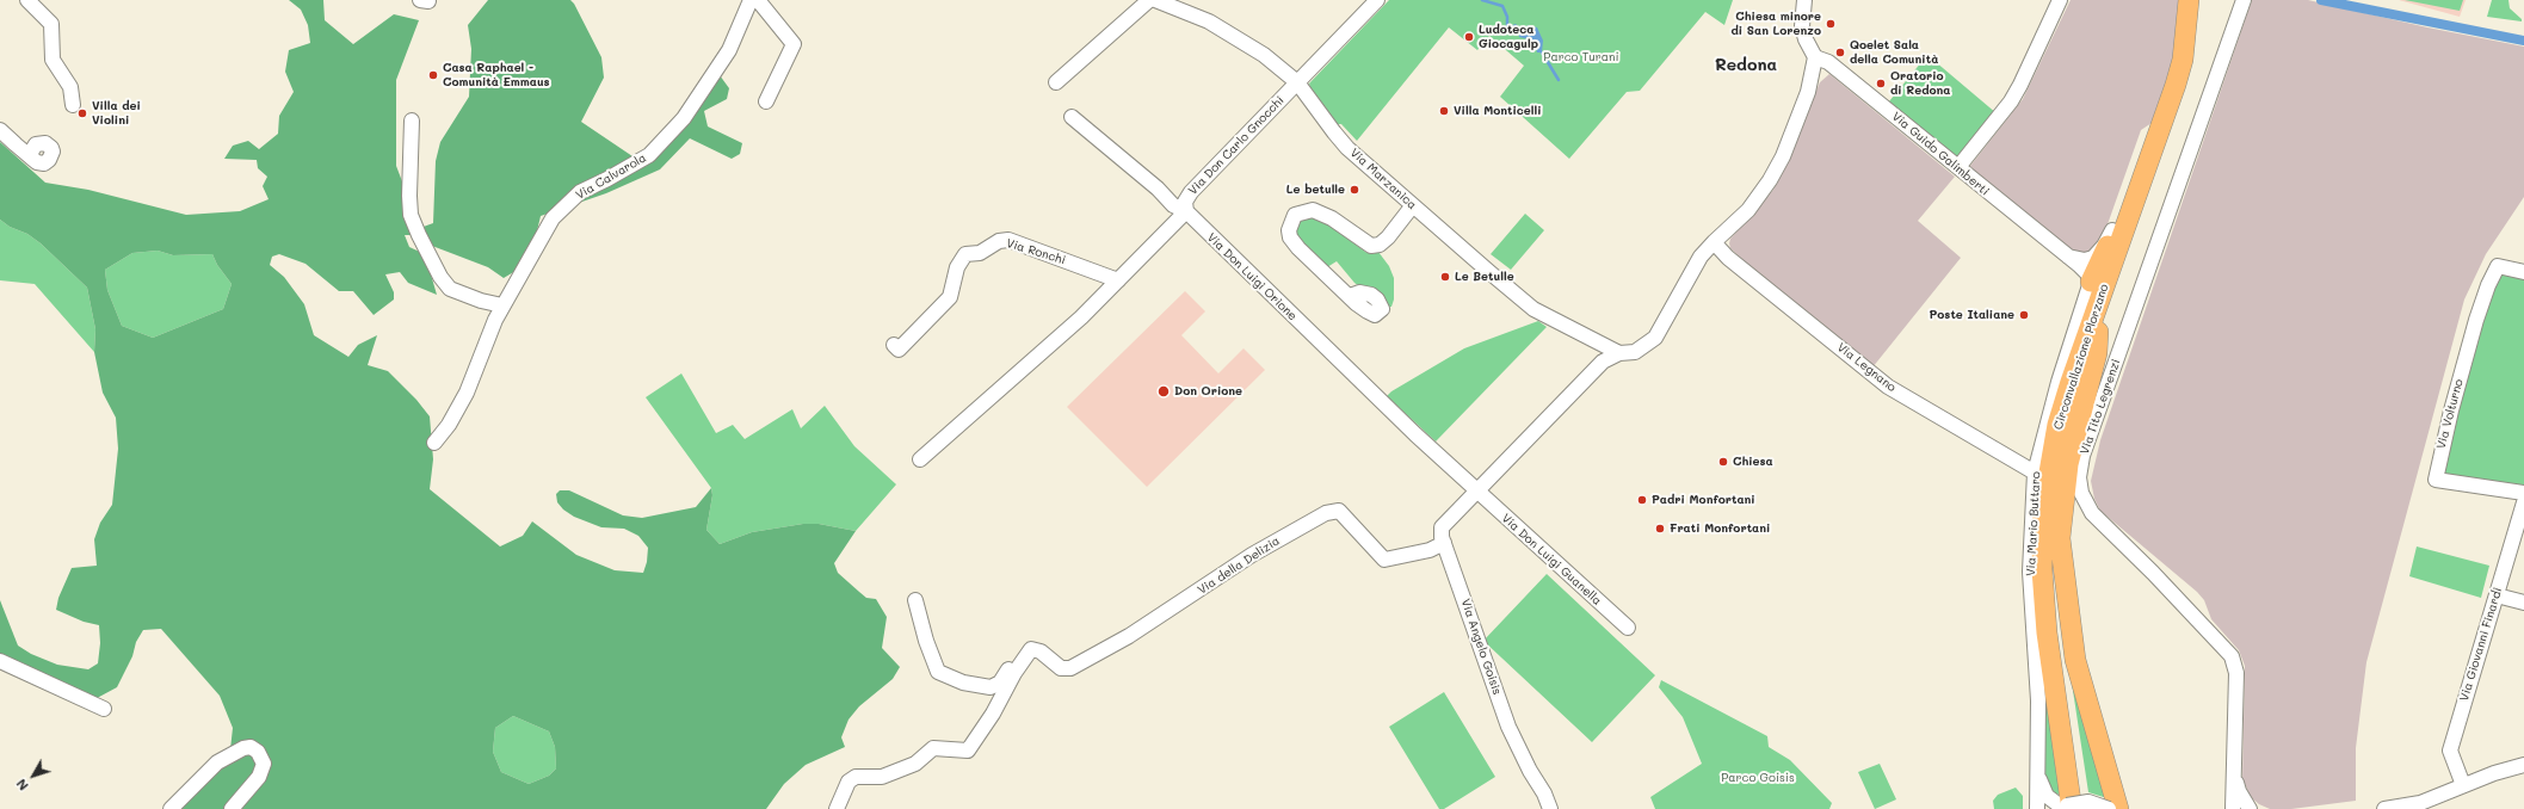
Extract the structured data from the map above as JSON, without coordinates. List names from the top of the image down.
{
  "streets": {
    "highway": ["Circonvallazione Plorzano"],
    "street": [
      "Via Don Carlo Gnocchi",
      "Via Guido Galimberti",
      "Via Calvarola",
      "Via Marzanica",
      "Via Ronchi",
      "Via Don Luigi Orione",
      "Via Legnano",
      "Via Tito Legrenzi",
      "Via Volturno",
      "Via Mario Buttaro",
      "Via Don Luigi Guanella",
      "Via della Delizia",
      "Via Giovanni Finardi",
      "Via Angelo Goisis"
    ]
  },
  "crossings": [
    ["Via Don Carlo Gnocchi", "Via Marzanica"],
    ["Via Don Carlo Gnocchi", "Via Don Luigi Orione"],
    ["Via Guido Galimberti", "Via Mario Buttaro"],
    ["Via Guido Galimberti", "Via Angelo Goisis"],
    ["Via Marzanica", "Via Angelo Goisis"],
    ["Via Don Luigi Orione", "Via Don Luigi Guanella"],
    ["Via Don Luigi Orione", "Via Angelo Goisis"],
    ["Circonvallazione Plorzano", "Via Mario Buttaro"],
    ["Via Legnano", "Via Mario Buttaro"],
    ["Via Legnano", "Via Angelo Goisis"],
    ["Via Don Luigi Guanella", "Via Angelo Goisis"],
    ["Via della Delizia", "Via Angelo Goisis"]
  ],
  "districts": ["Redona"],
  "parks": ["Parco Turani", "Parco Goisis"],
  "places": [
    "Chiesa minore di San Lorenzo",
    "Ludoteca Giocagulp",
    "Qoelet Sala della Comunità",
    "Casa Raphael - Comunità Emmaus",
    "Oratorio di Redona",
    "Villa Monticelli",
    "Villa dei Violini",
    "Le betulle",
    "Le Betulle",
    "Poste Italiane",
    "Don Orione",
    "Chiesa",
    "Padri Monfortani",
    "Frati Monfortani"
  ],
  "north": "bottom left"
}
